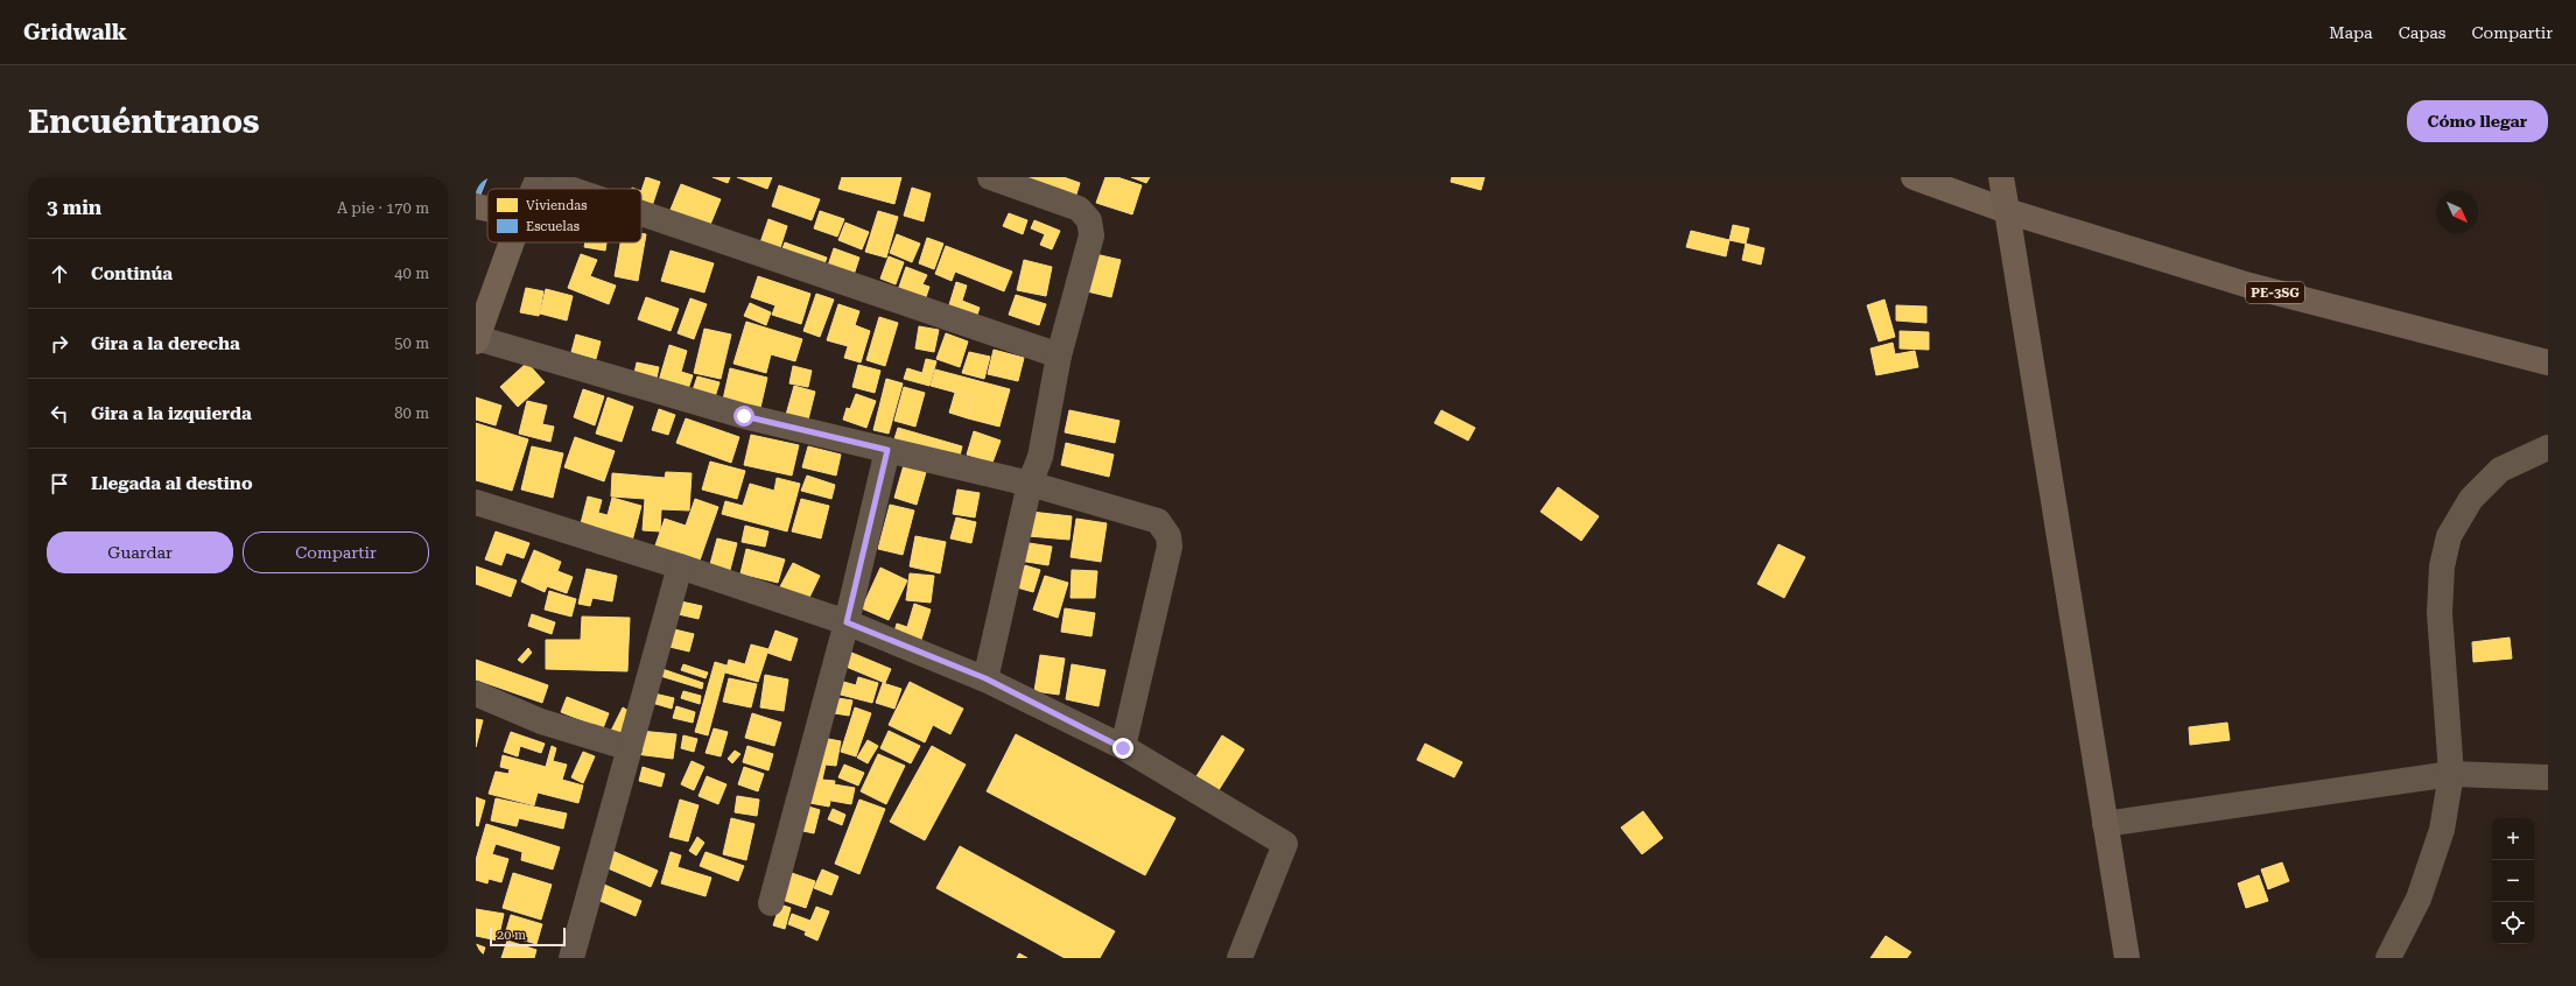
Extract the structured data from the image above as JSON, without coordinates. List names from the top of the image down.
{
  "streets": {
    "highway": ["PE-3SG"]
  },
  "legend": ["Viviendas", "Escuelas"],
  "scale_bar": "20 m",
  "north": "bottom right",
  "page": {
    "header": "Gridwalk",
    "nav": ["Mapa", "Capas", "Compartir"],
    "buttons": [
      "Cómo llegar",
      ["Guardar", "Compartir"]
    ],
    "title": "Encuéntranos",
    "heading": ["3 min", "A pie · 170 m"],
    "list": [
      ["Continúa", "40 m"],
      ["Gira a la derecha", "50 m"],
      ["Gira a la izquierda", "80 m"],
      "Llegada al destino"
    ],
    "map_buttons": ["+", "−"],
    "scale": "20 m"
  }
}
